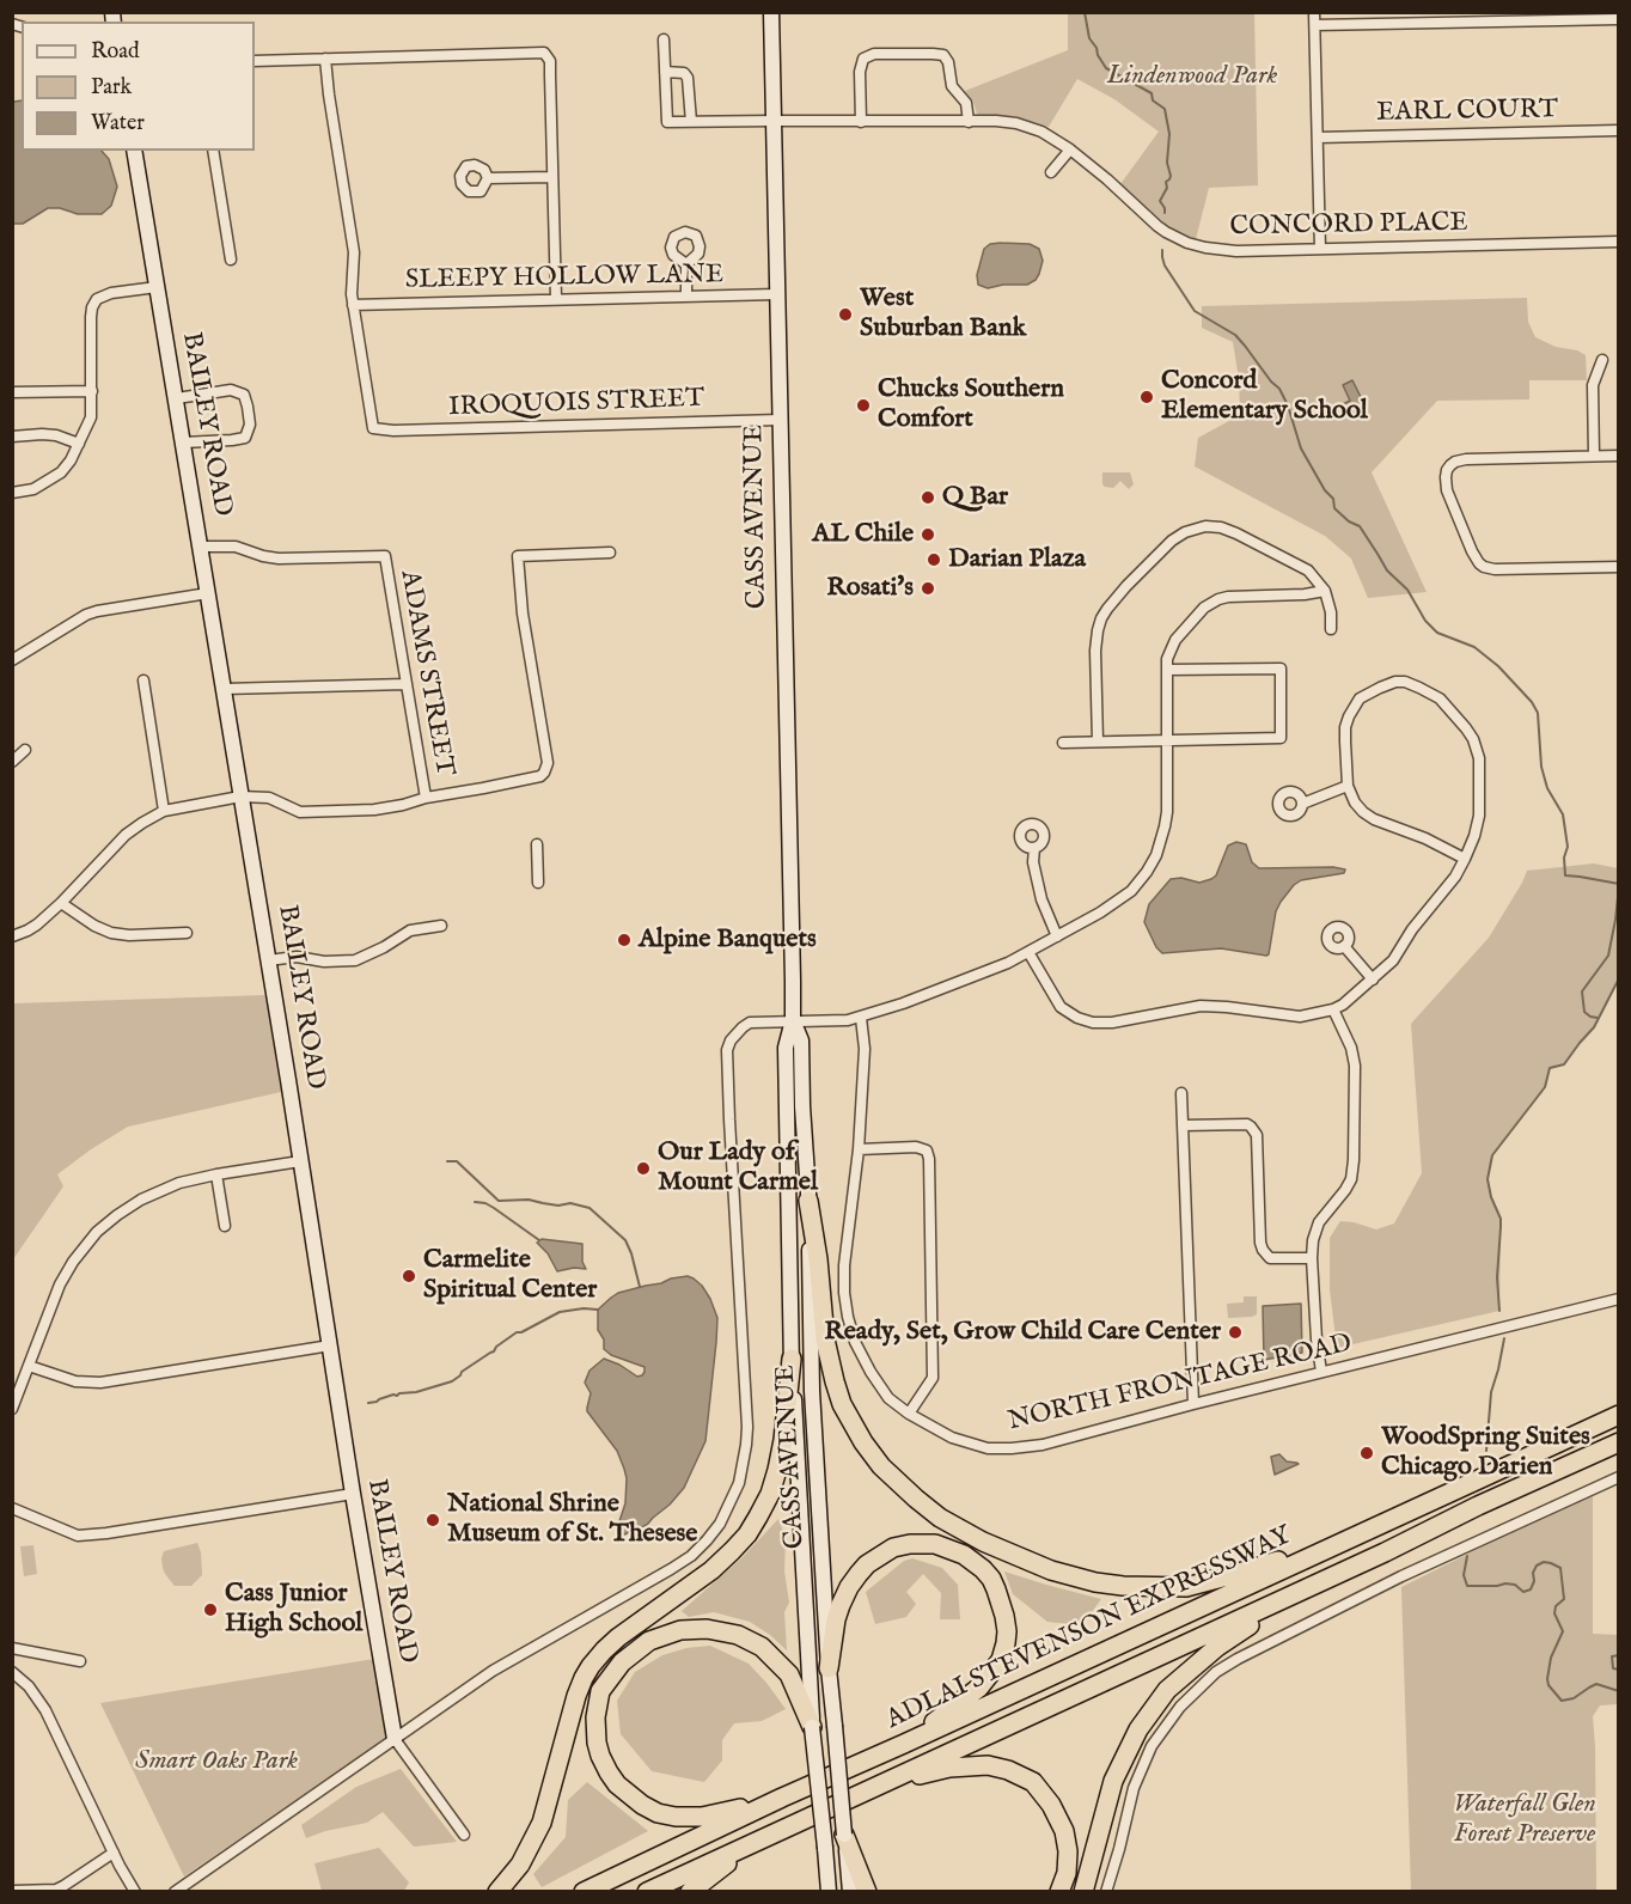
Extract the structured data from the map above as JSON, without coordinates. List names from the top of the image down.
{
  "streets": {
    "highway": ["ADLAI STEVENSON EXPRESSWAY"],
    "main road": ["BAILEY ROAD", "CASS AVENUE"],
    "street": [
      "EARL COURT",
      "CONCORD PLACE",
      "SLEEPY HOLLOW LANE",
      "IROQUOIS STREET",
      "ADAMS STREET",
      "NORTH FRONTAGE ROAD"
    ]
  },
  "crossings": [
    ["CONCORD PLACE", "CASS AVENUE"],
    ["SLEEPY HOLLOW LANE", "IROQUOIS STREET"],
    ["SLEEPY HOLLOW LANE", "CASS AVENUE"],
    ["IROQUOIS STREET", "CASS AVENUE"],
    ["BAILEY ROAD", "ADAMS STREET"]
  ],
  "parks": ["Lindenwood Park", "Smart Oaks Park", "Waterfall Glen Forest Preserve"],
  "places": [
    "West Suburban Bank",
    "Concord Elementary School",
    "Chucks Southern Comfort",
    "Q Bar",
    "AL Chile",
    "Darian Plaza",
    "Rosati's",
    "Alpine Banquets",
    "Our Lady of Mount Carmel",
    "Carmelite Spiritual Center",
    "Ready, Set, Grow Child Care Center",
    "WoodSpring Suites Chicago Darien",
    "National Shrine Museum of St. Thesese",
    "Cass Junior High School"
  ],
  "legend": ["Road", "Park", "Water"]
}
